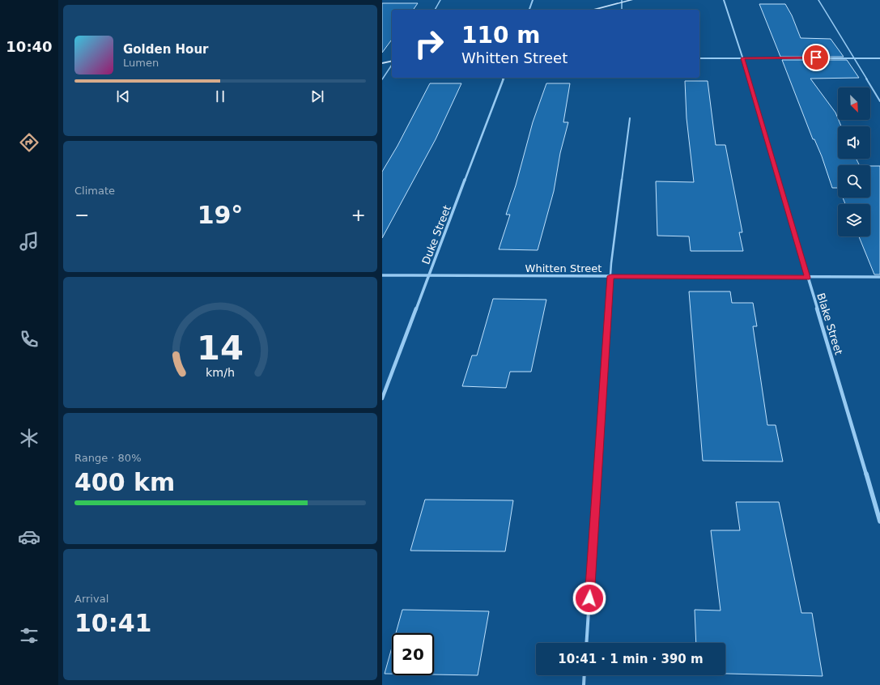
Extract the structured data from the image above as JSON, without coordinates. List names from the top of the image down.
{
  "streets": {
    "street": ["Duke Street", "Whitten Street", "Blake Street"]
  },
  "crossings": [
    ["Duke Street", "Whitten Street"],
    ["Whitten Street", "Blake Street"]
  ],
  "north": "bottom right",
  "page": {
    "tabs": "10:40",
    "turn": ["110 m", "Whitten Street"],
    "song": ["Golden Hour", "Lumen"],
    "tile": [
      "Climate",
      ["Range · 80%", "400 km"],
      ["Arrival", "10:41"]
    ],
    "heat": ["−", "19°", "+"],
    "limit": "20",
    "trip": "10:41 · 1 min · 390 m",
    "gauge": ["14", "km/h"]
  }
}
